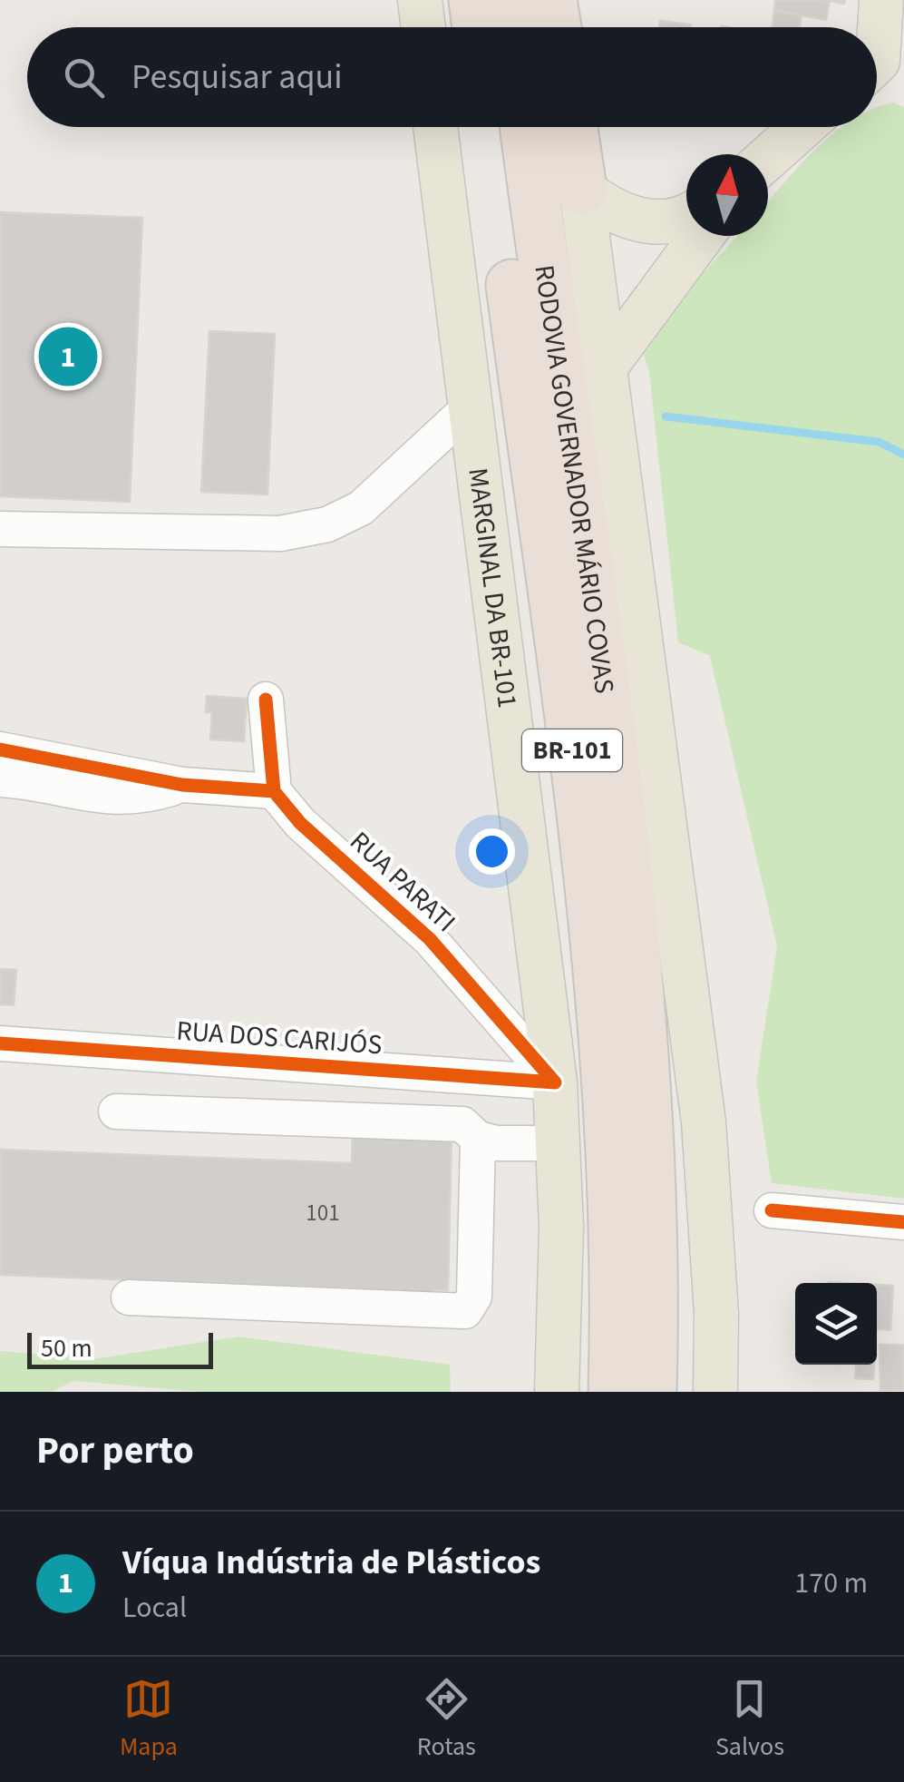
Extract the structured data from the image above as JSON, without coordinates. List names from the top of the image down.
{
  "streets": {
    "highway": ["RODOVIA GOVERNADOR MÁRIO COVAS", "BR-101"],
    "main road": ["MARGINAL DA BR-101"],
    "street": ["RUA PARATI", "RUA DOS CARIJÓS"]
  },
  "crossings": [
    ["MARGINAL DA BR-101", "RUA PARATI"],
    ["MARGINAL DA BR-101", "RUA DOS CARIJÓS"],
    ["RUA PARATI", "RUA DOS CARIJÓS"]
  ],
  "house_numbers": ["101"],
  "scale_bar": "50 m",
  "north": "top",
  "page": {
    "search": "Pesquisar aqui",
    "pins": "1",
    "scale": "50 m",
    "heading": "Por perto",
    "list": [
      {
        "mark": "1",
        "name": "Víqua Indústria de Plásticos",
        "note": "Local",
        "value": "170 m"
      }
    ],
    "nav": ["Mapa", "Rotas", "Salvos"]
  }
}
